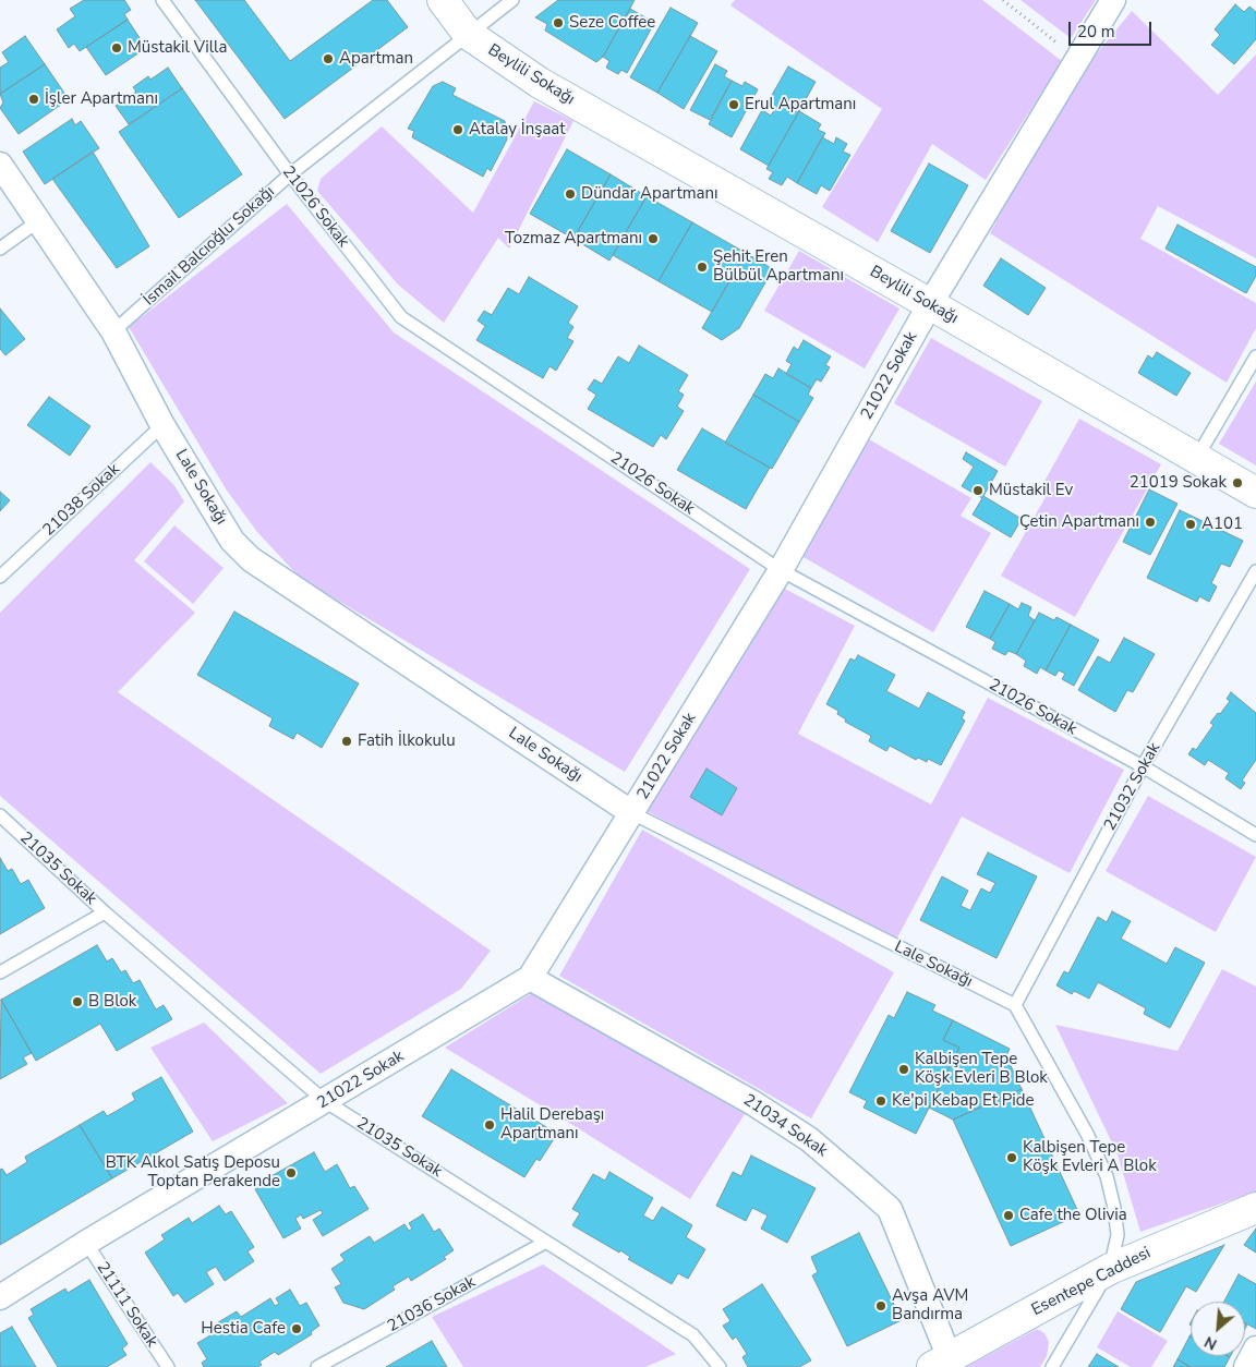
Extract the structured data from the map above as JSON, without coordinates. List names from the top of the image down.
{
  "streets": {
    "street": [
      "Beylili Sokağı",
      "21022 Sokak",
      "Lale Sokağı",
      "21034 Sokak",
      "Esentepe Caddesi"
    ],
    "lane": [
      "21026 Sokak",
      "İsmail Balcıoğlu Sokağı",
      "21038 Sokak",
      "21032 Sokak",
      "21035 Sokak",
      "21111 Sokak",
      "21036 Sokak"
    ]
  },
  "crossings": [
    ["Beylili Sokağı", "İsmail Balcıoğlu Sokağı"],
    ["Beylili Sokağı", "21022 Sokak"],
    ["21026 Sokak", "İsmail Balcıoğlu Sokağı"],
    ["21026 Sokak", "21022 Sokak"],
    ["21026 Sokak", "21032 Sokak"],
    ["İsmail Balcıoğlu Sokağı", "Lale Sokağı"],
    ["21022 Sokak", "Lale Sokağı"],
    ["21022 Sokak", "21035 Sokak"],
    ["21022 Sokak", "21034 Sokak"],
    ["21022 Sokak", "21111 Sokak"],
    ["Lale Sokağı", "21038 Sokak"],
    ["Lale Sokağı", "21032 Sokak"],
    ["21035 Sokak", "21036 Sokak"],
    ["21034 Sokak", "Esentepe Caddesi"]
  ],
  "places": [
    "Seze Coffee",
    "Müstakil Villa",
    "Apartman",
    "İşler Apartmanı",
    "Erul Apartmanı",
    "Atalay İnşaat",
    "Dündar Apartmanı",
    "Tozmaz Apartmanı",
    "Şehit Eren Bülbül Apartmanı",
    "21019 Sokak",
    "Müstakil Ev",
    "Çetin Apartmanı",
    "A101",
    "Fatih İlkokulu",
    "B Blok",
    "Kalbişen Tepe Köşk Evleri B Blok",
    "Ke'pi Kebap Et Pide",
    "Halil Derebaşı Apartmanı",
    "Kalbişen Tepe Köşk Evleri A Blok",
    "BTK Alkol Satış Deposu Toptan Perakende",
    "Cafe the Olivia",
    "Avşa AVM Bandırma",
    "Hestia Cafe"
  ],
  "scale_bar": "20 m",
  "north": "bottom left"
}
